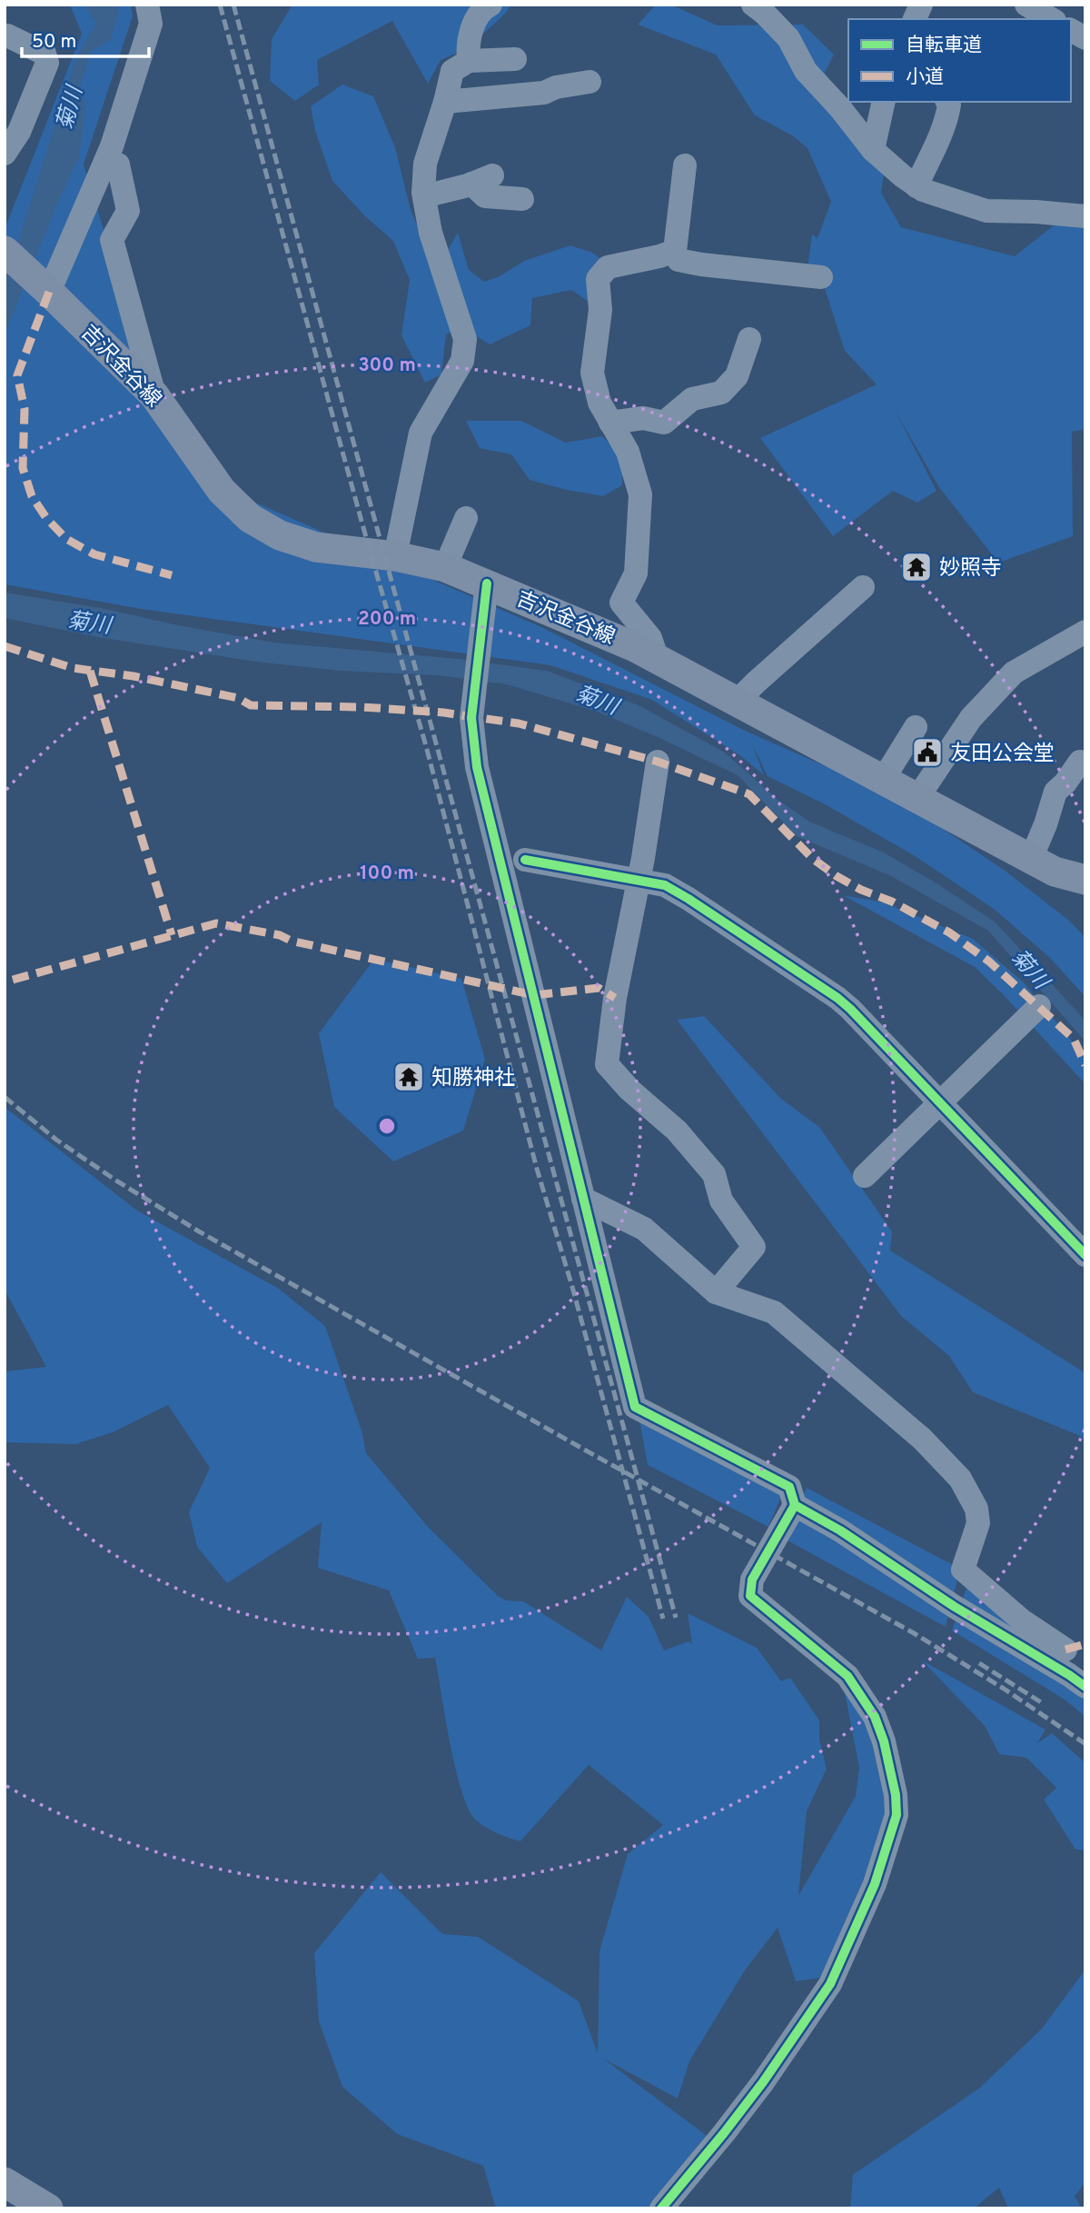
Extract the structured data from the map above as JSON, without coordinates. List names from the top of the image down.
{
  "streets": {
    "main road": ["吉沢金谷線"]
  },
  "water": ["菊川"],
  "places": {
    "temple": ["妙照寺", "知勝神社"],
    "public building": ["友田公会堂"]
  },
  "legend": ["自転車道", "小道"],
  "scale_bar": "50 m",
  "rings": ["300 m", "200 m", "100 m"]
}
